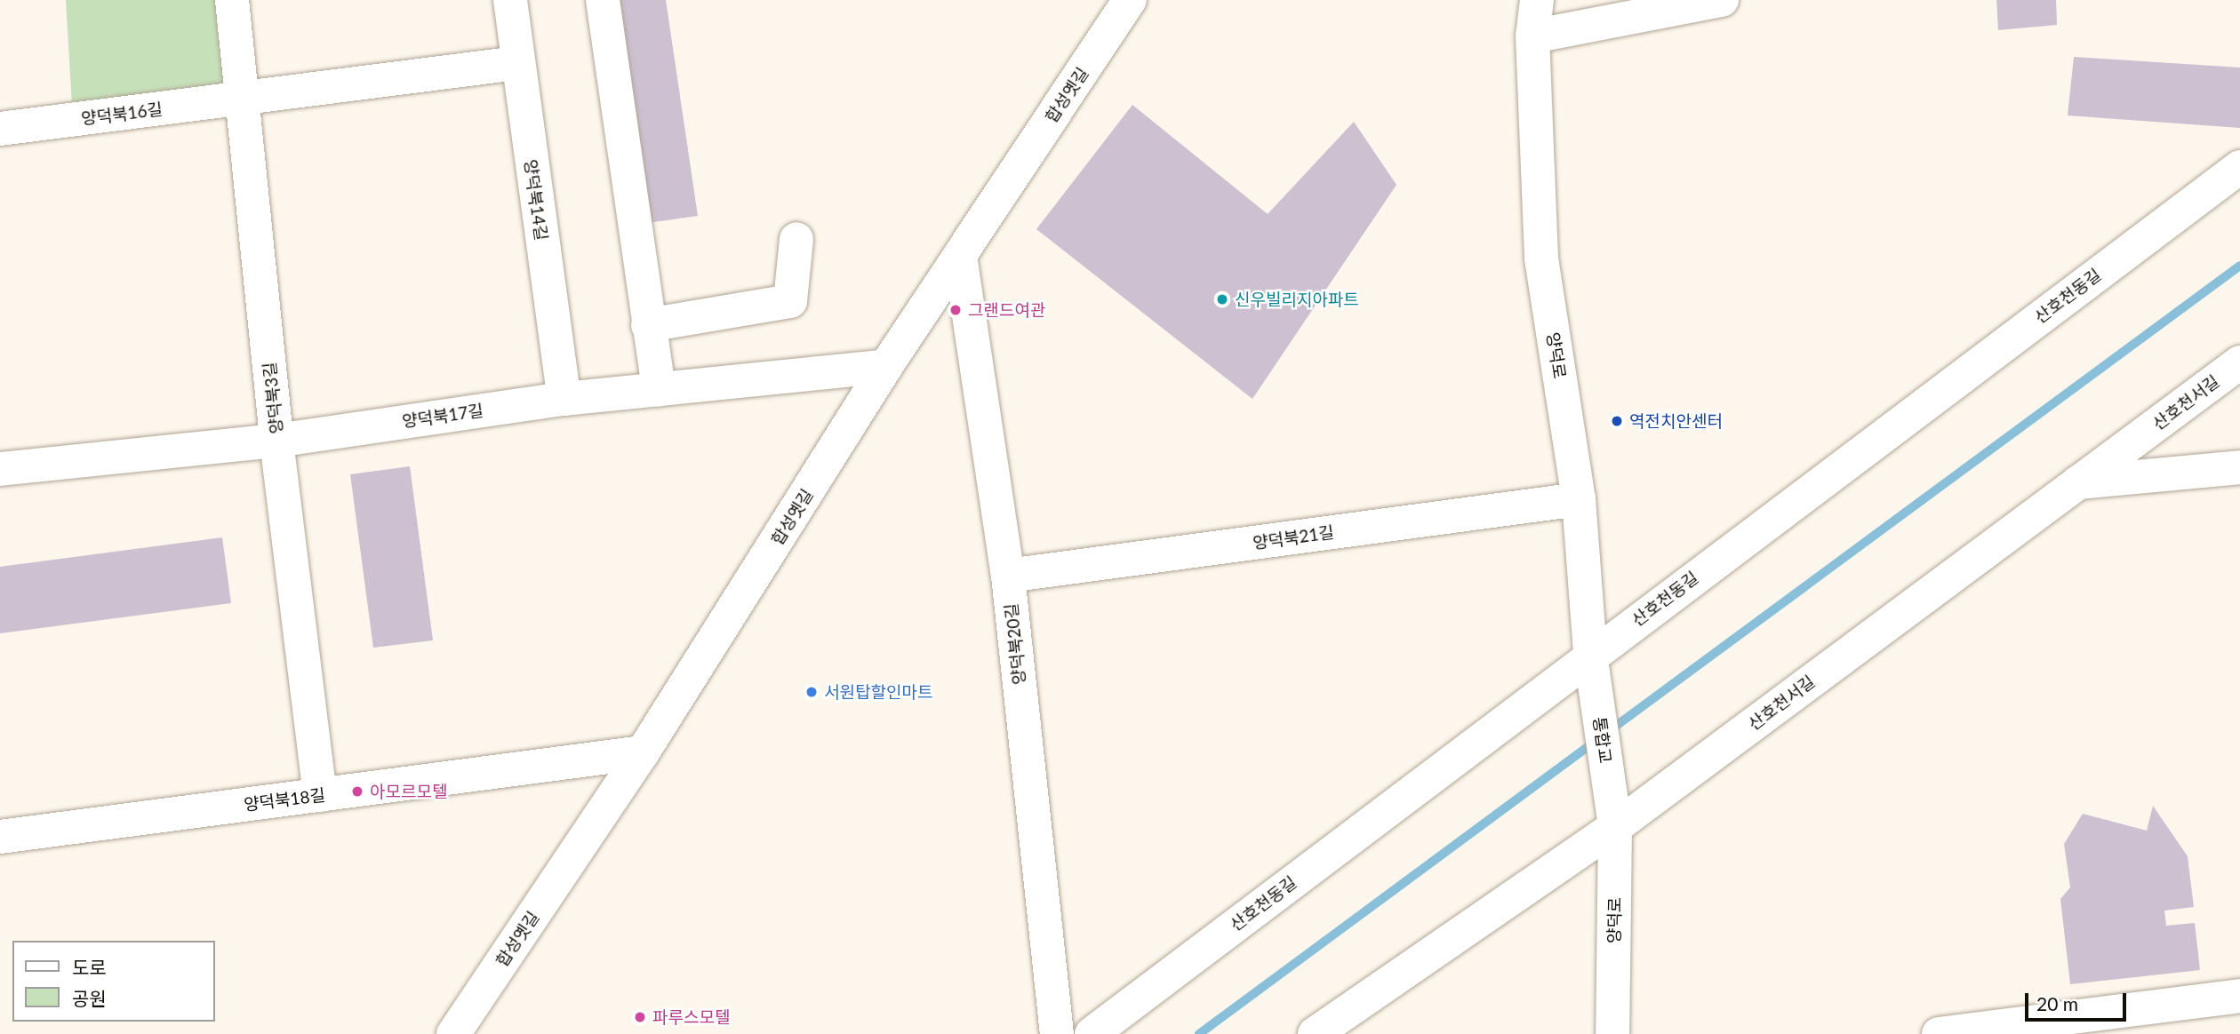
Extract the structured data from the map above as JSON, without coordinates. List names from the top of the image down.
{
  "streets": {
    "street": [
      "합성옛길",
      "양덕북16길",
      "양덕북14길",
      "산호천동길",
      "양덕로",
      "양덕북3길",
      "산호천서길",
      "양덕북17길",
      "양덕북21길",
      "양덕북20길",
      "통합교",
      "양덕북18길"
    ]
  },
  "crossings": [
    ["합성옛길", "양덕북17길"],
    ["합성옛길", "양덕북20길"],
    ["합성옛길", "양덕북18길"],
    ["양덕북16길", "양덕북14길"],
    ["양덕북16길", "양덕북3길"],
    ["양덕북14길", "양덕북17길"],
    ["산호천동길", "양덕로"],
    ["산호천동길", "통합교"],
    ["양덕로", "산호천서길"],
    ["양덕로", "양덕북21길"],
    ["양덕로", "통합교"],
    ["양덕북3길", "양덕북17길"],
    ["양덕북3길", "양덕북18길"],
    ["산호천서길", "통합교"],
    ["양덕북21길", "양덕북20길"]
  ],
  "places": [
    "신우빌리지아파트",
    "그랜드여관",
    "역전치안센터",
    "서원탑할인마트",
    "아모르모텔",
    "파루스모텔"
  ],
  "legend": ["도로", "공원"],
  "scale_bar": "20 m"
}
